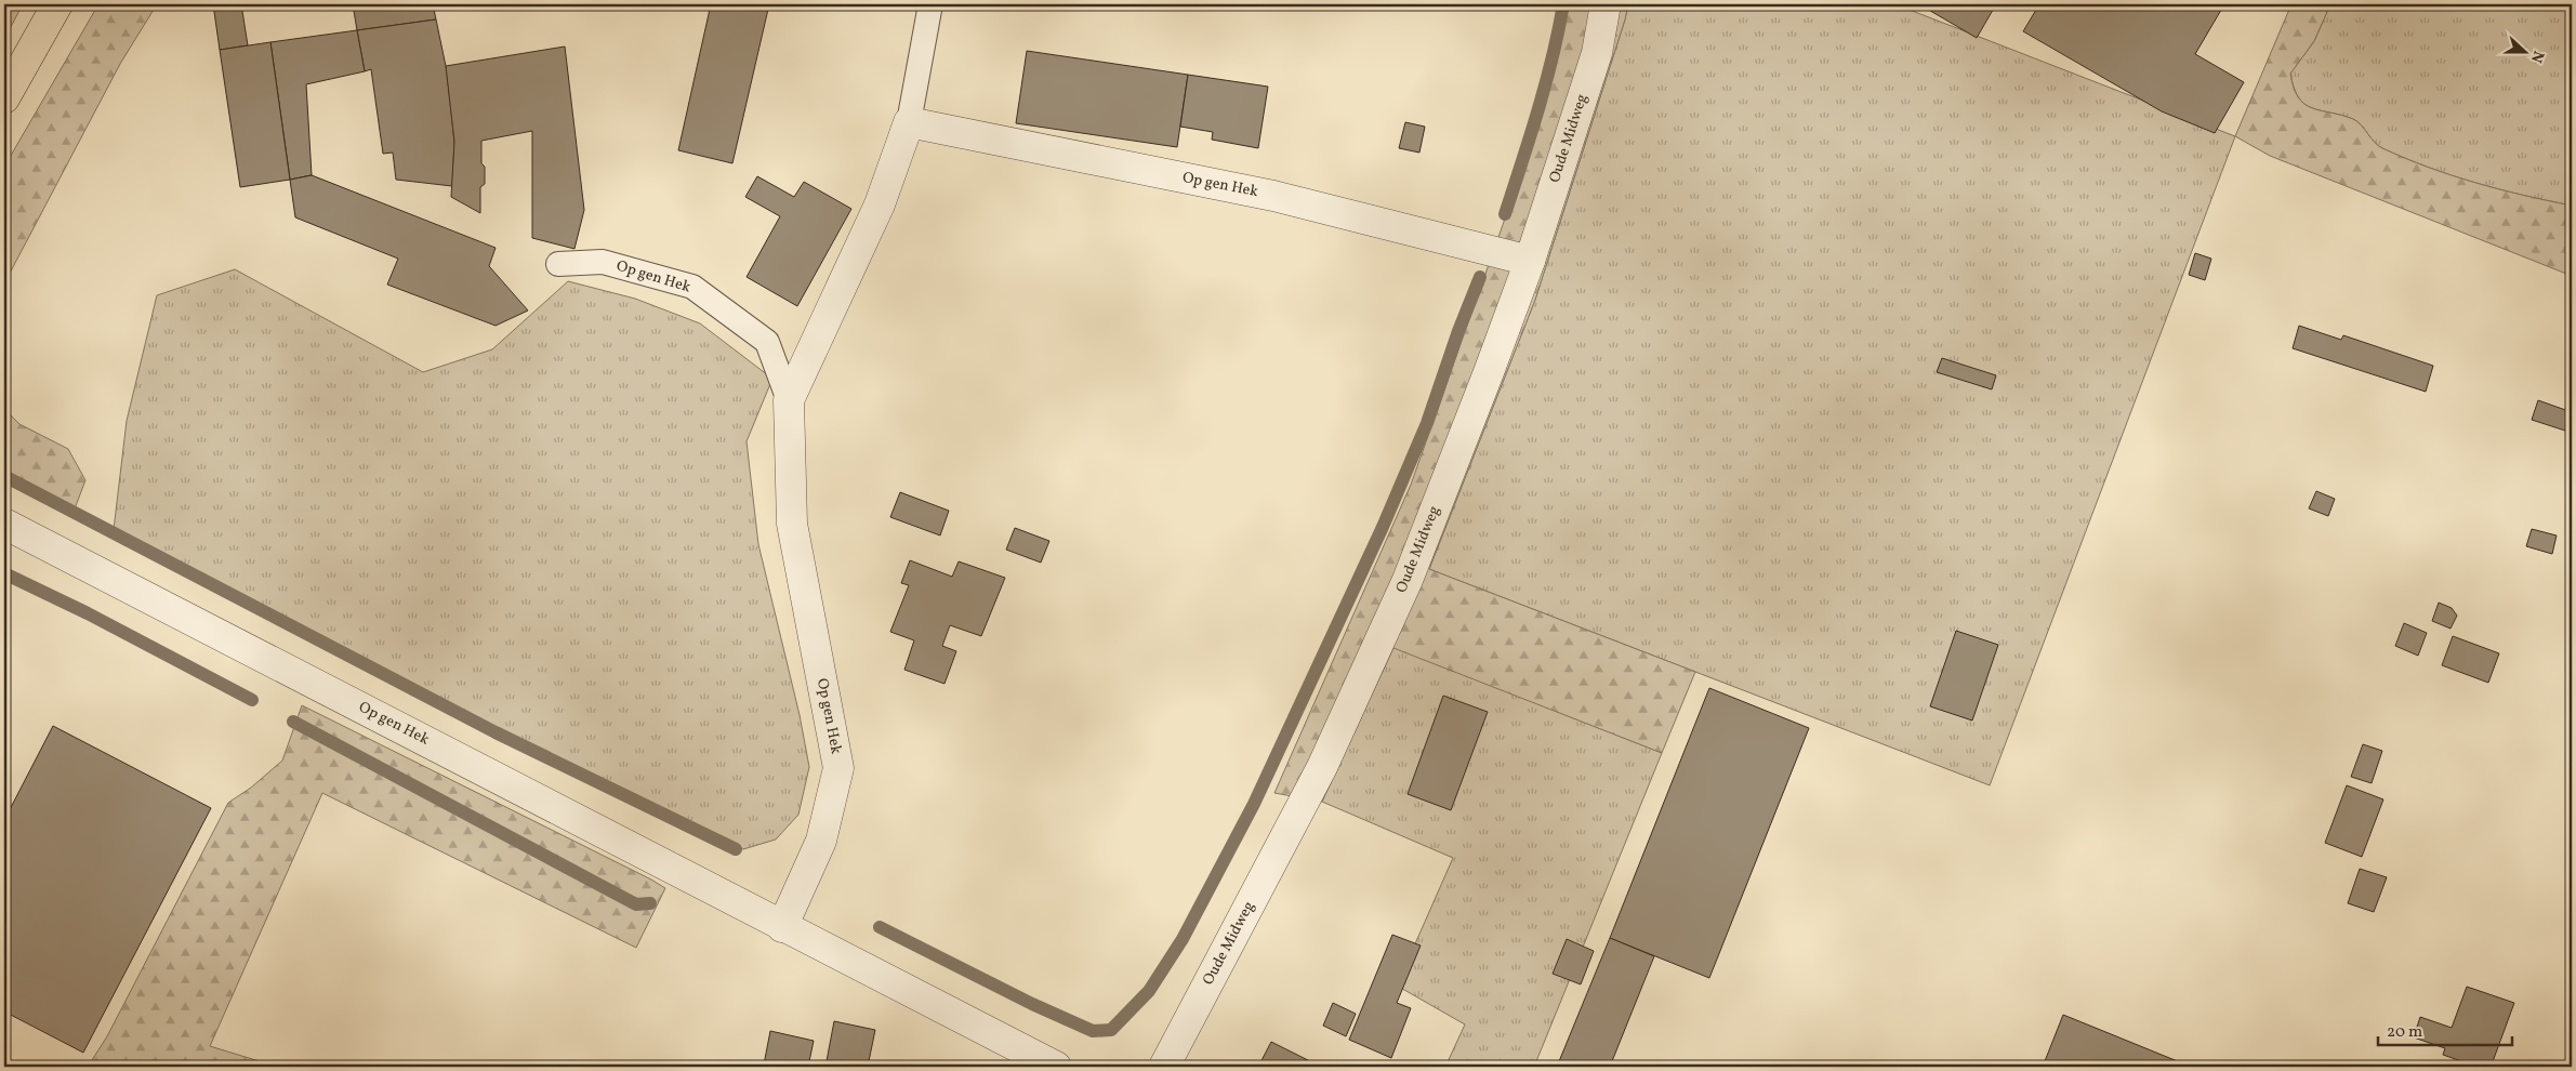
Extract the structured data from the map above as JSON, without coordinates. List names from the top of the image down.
{
  "streets": {
    "street": ["Oude Midweg", "Op gen Hek"]
  },
  "crossings": [
    ["Oude Midweg", "Op gen Hek"]
  ],
  "scale_bar": "20 m",
  "north": "right"
}
